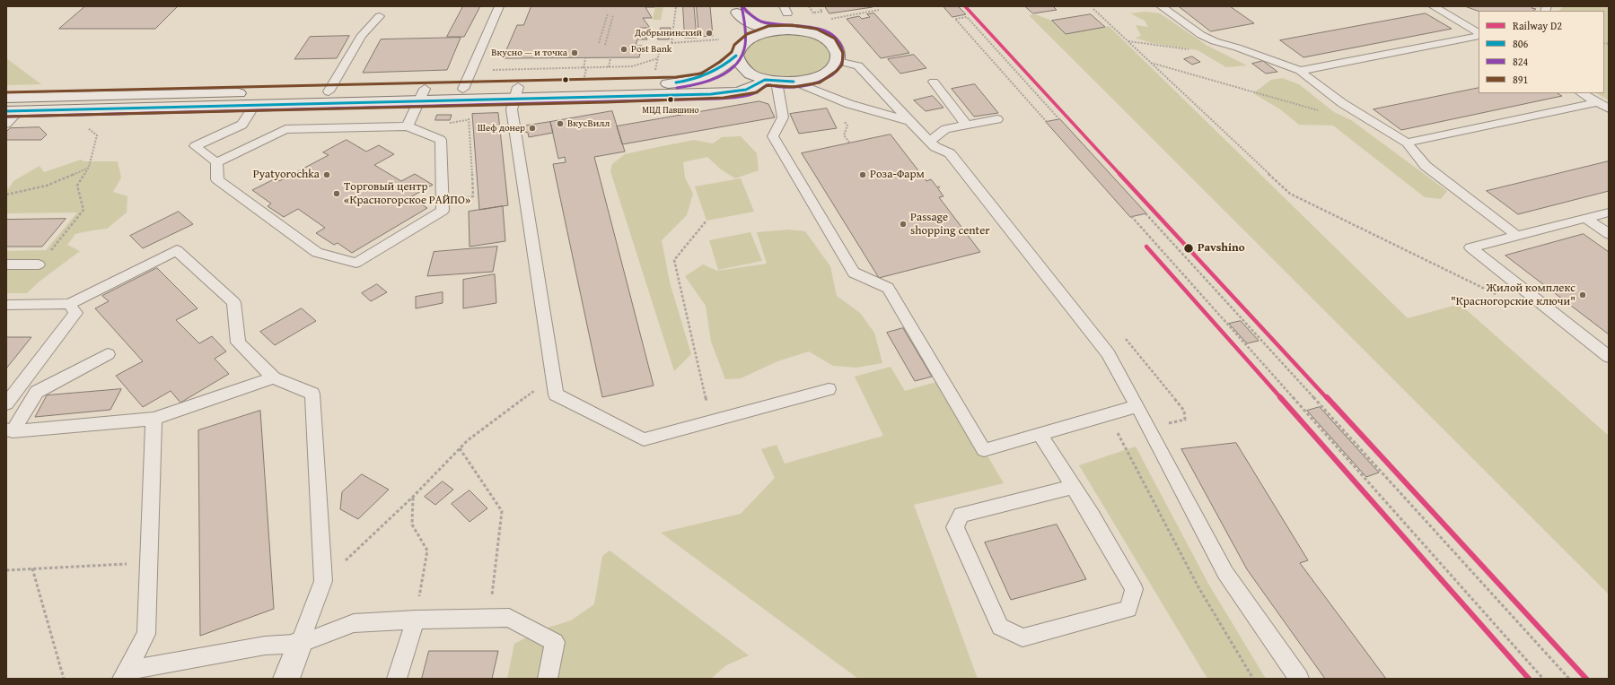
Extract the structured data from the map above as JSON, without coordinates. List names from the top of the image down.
{
  "places": [
    "Добрынинский",
    "Post Bank",
    "Вкусно — и точка",
    "МЦД Павшино",
    "ВкусВилл",
    "Шеф донер",
    "Pyatyorochka",
    "Роза-Фарм",
    "Торговый центр «Красногорское РАЙПО»",
    "Passage shopping center",
    "Pavshino",
    "Жилой комплекс \"Красногорские ключи\""
  ],
  "lines": [
    "rail line D2",
    "transit line 824",
    "transit line 891",
    "transit line 806"
  ],
  "legend": [
    "Railway D2",
    "806",
    "824",
    "891"
  ]
}
